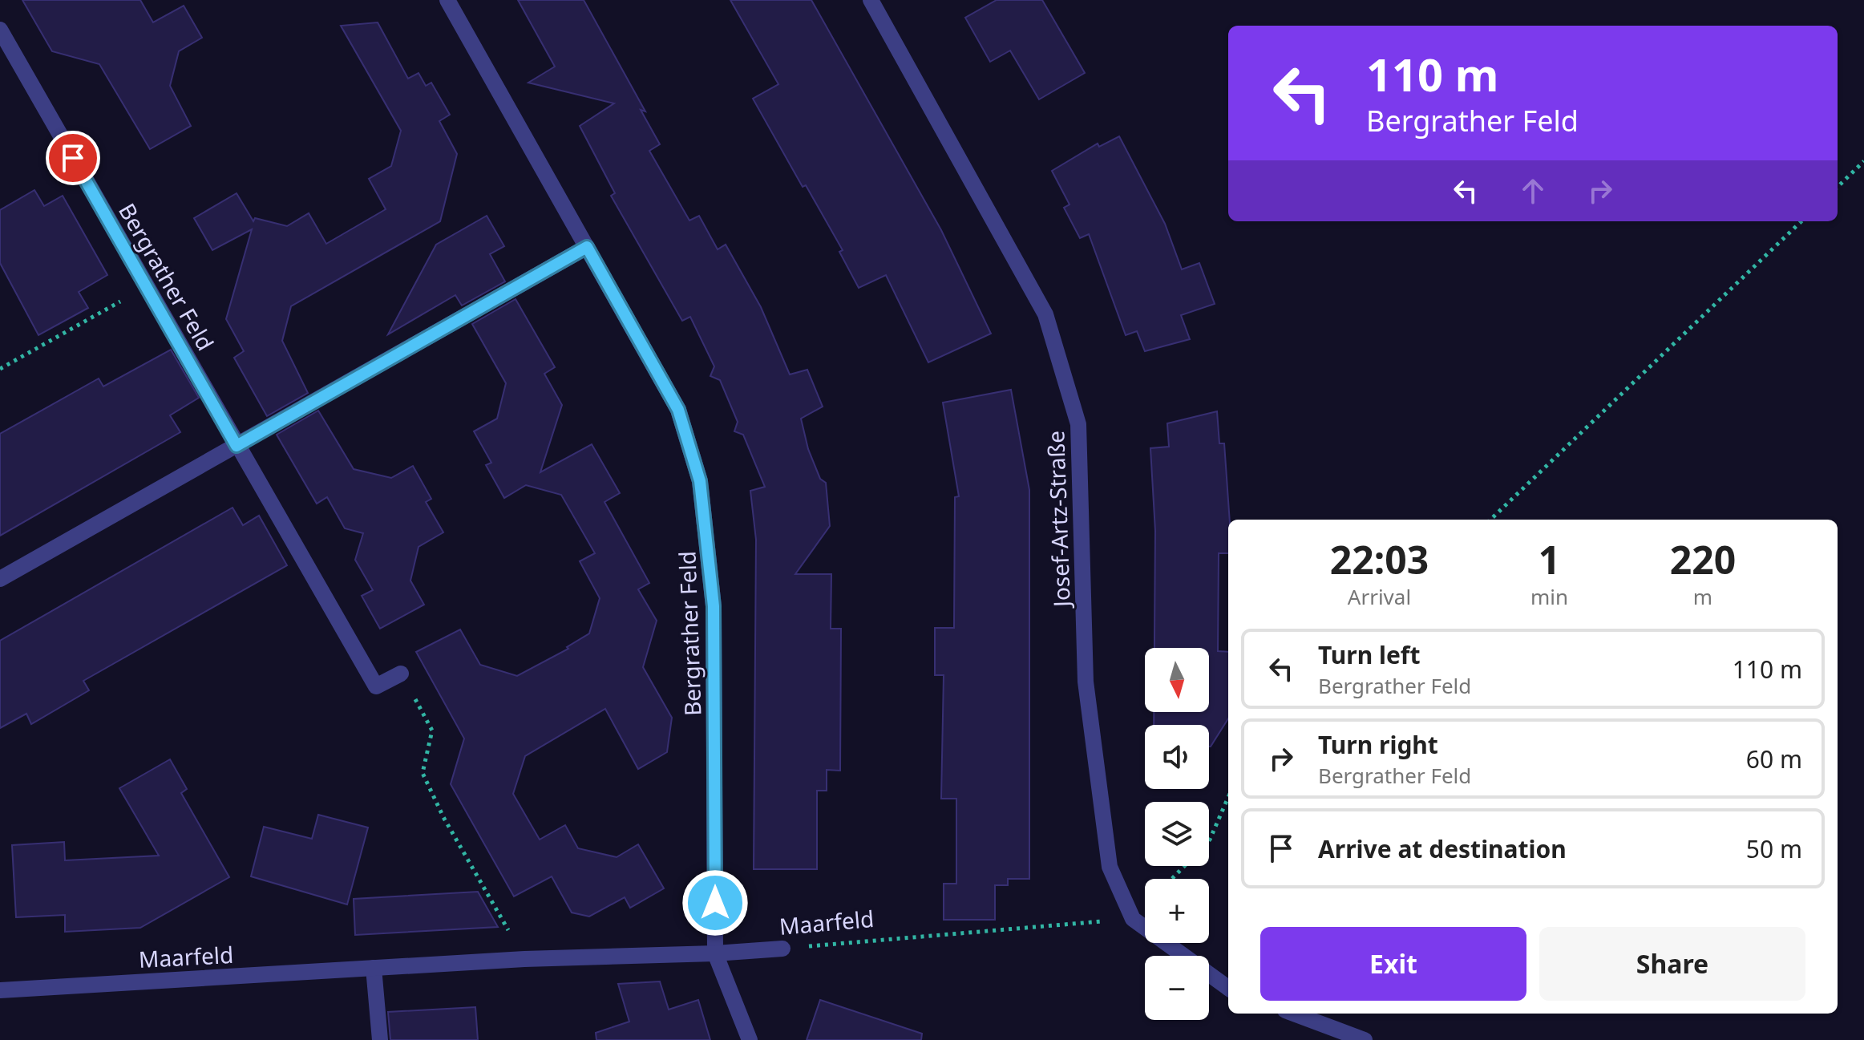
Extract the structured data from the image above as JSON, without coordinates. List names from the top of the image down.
{
  "streets": {
    "street": ["Bergrather Feld", "Josef-Artz-Straße", "Maarfeld"]
  },
  "crossings": [
    ["Bergrather Feld", "Maarfeld"],
    ["Josef-Artz-Straße", "Maarfeld"]
  ],
  "north": "bottom",
  "page": {
    "turn": ["110 m", "Bergrather Feld"],
    "eta": [
      "22:03",
      "Arrival",
      "1",
      "min",
      "220",
      "m"
    ],
    "list": [
      {
        "name": "Turn left",
        "note": "Bergrather Feld",
        "value": "110 m"
      },
      {
        "name": "Turn right",
        "note": "Bergrather Feld",
        "value": "60 m"
      },
      {
        "name": "Arrive at destination",
        "value": "50 m"
      }
    ],
    "map_buttons": ["+", "−"],
    "buttons": ["Exit", "Share"]
  }
}
